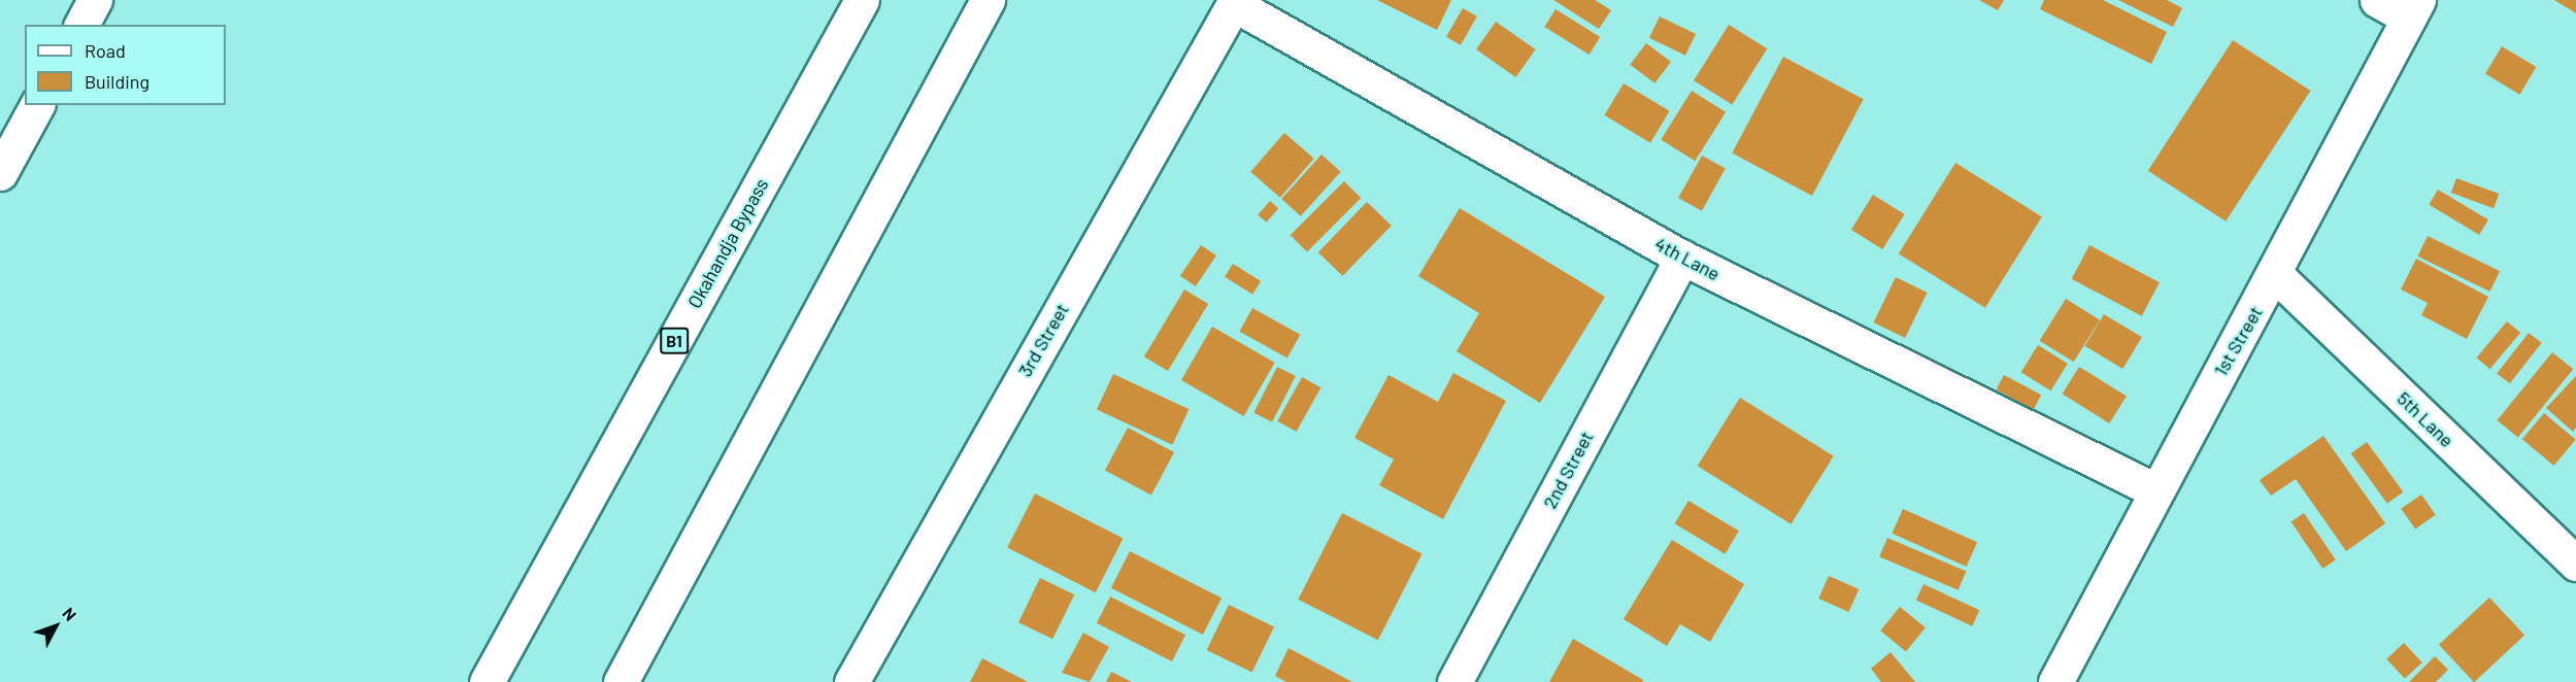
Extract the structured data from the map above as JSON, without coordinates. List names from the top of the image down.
{
  "streets": {
    "main road": [
      "Okahandja Bypass",
      "4th Lane",
      "3rd Street",
      "B1",
      "1st Street",
      "5th Lane",
      "2nd Street"
    ]
  },
  "crossings": [
    ["4th Lane", "3rd Street"],
    ["4th Lane", "1st Street"],
    ["4th Lane", "2nd Street"],
    ["1st Street", "5th Lane"]
  ],
  "legend": ["Road", "Building"],
  "north": "top right"
}
